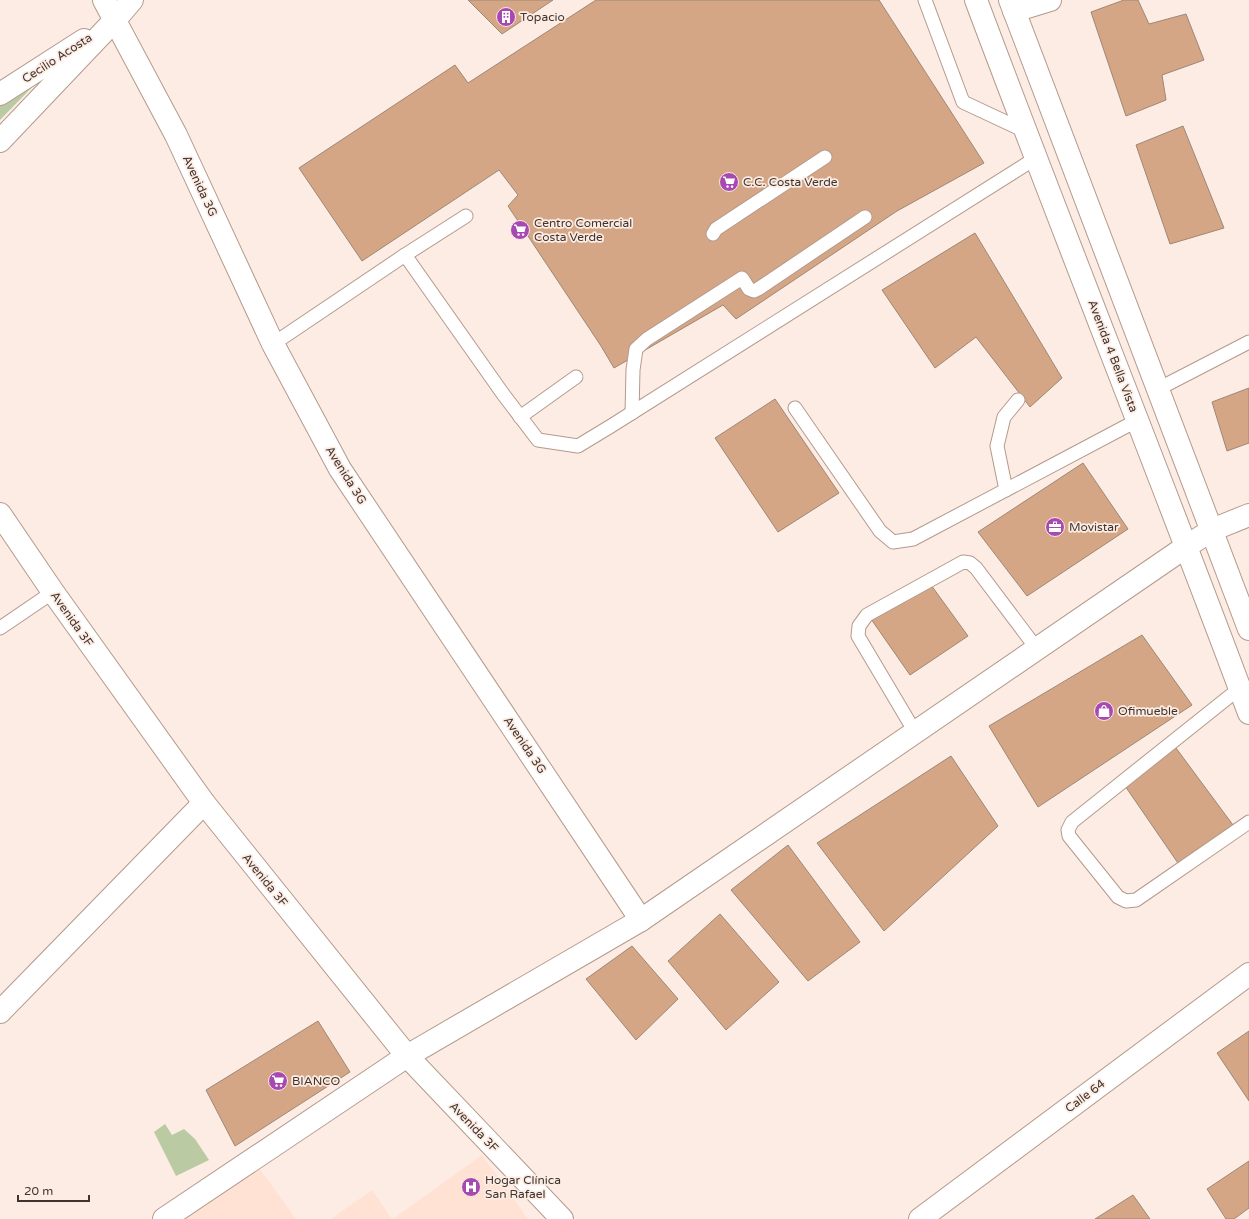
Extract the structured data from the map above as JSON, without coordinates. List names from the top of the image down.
{
  "streets": {
    "street": [
      "Cecilio Acosta",
      "Avenida 3G",
      "Avenida 4 Bella Vista",
      "Avenida 3F",
      "Calle 64"
    ]
  },
  "crossings": [
    ["Cecilio Acosta", "Avenida 3G"]
  ],
  "places": {
    "building": ["Topacio"],
    "supermarket": ["C.C. Costa Verde", "Centro Comercial Costa Verde", "BIANCO"],
    "office": ["Movistar"],
    "shop": ["Ofimueble"],
    "hospital": ["Hogar Clínica San Rafael"]
  },
  "scale_bar": "20 m"
}
